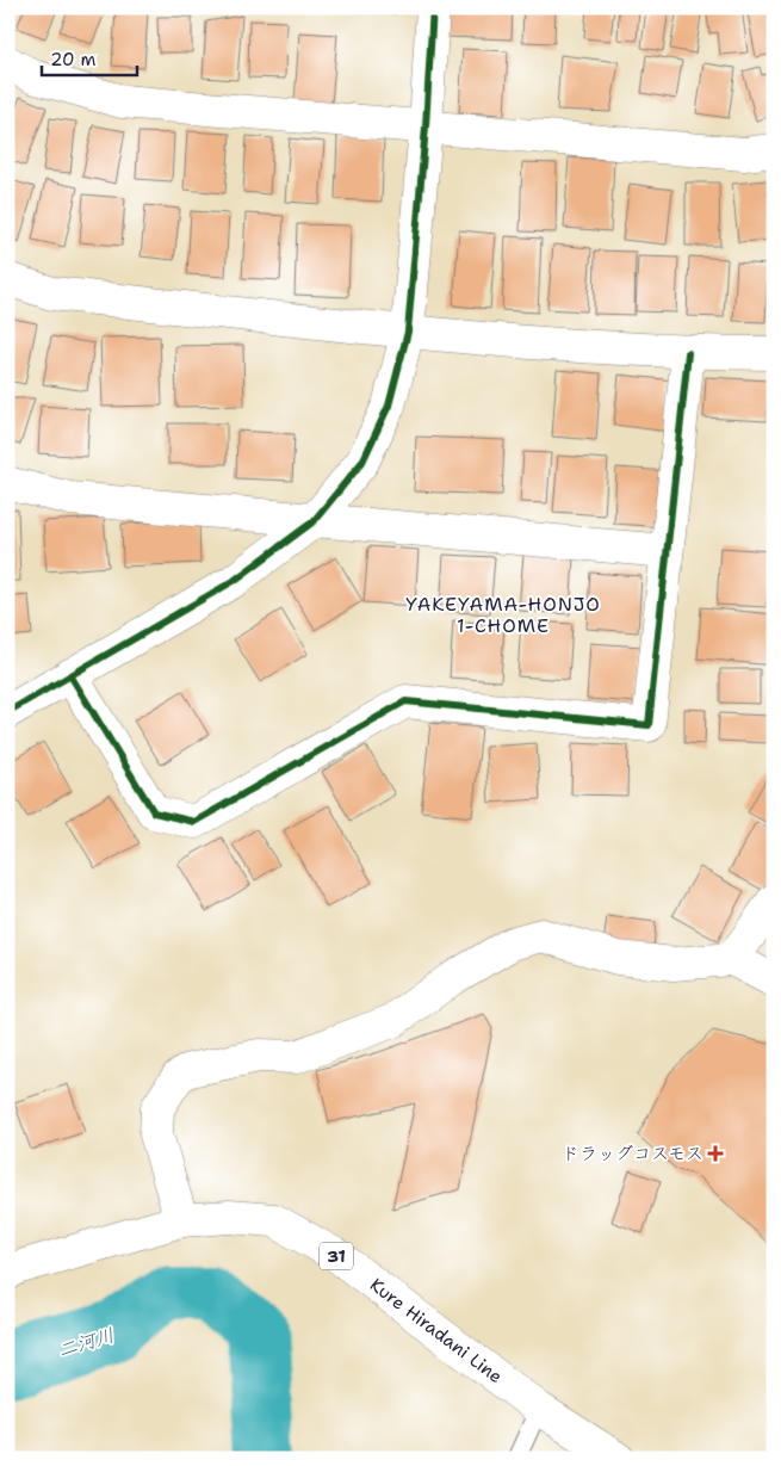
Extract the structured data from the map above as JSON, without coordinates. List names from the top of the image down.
{
  "streets": {
    "street": ["31", "Kure Hiradani Line"]
  },
  "districts": ["YAKEYAMA-HONJO 1-CHOME"],
  "water": ["二河川"],
  "places": {
    "health": ["ドラッグコスモス"]
  },
  "scale_bar": "20 m"
}
